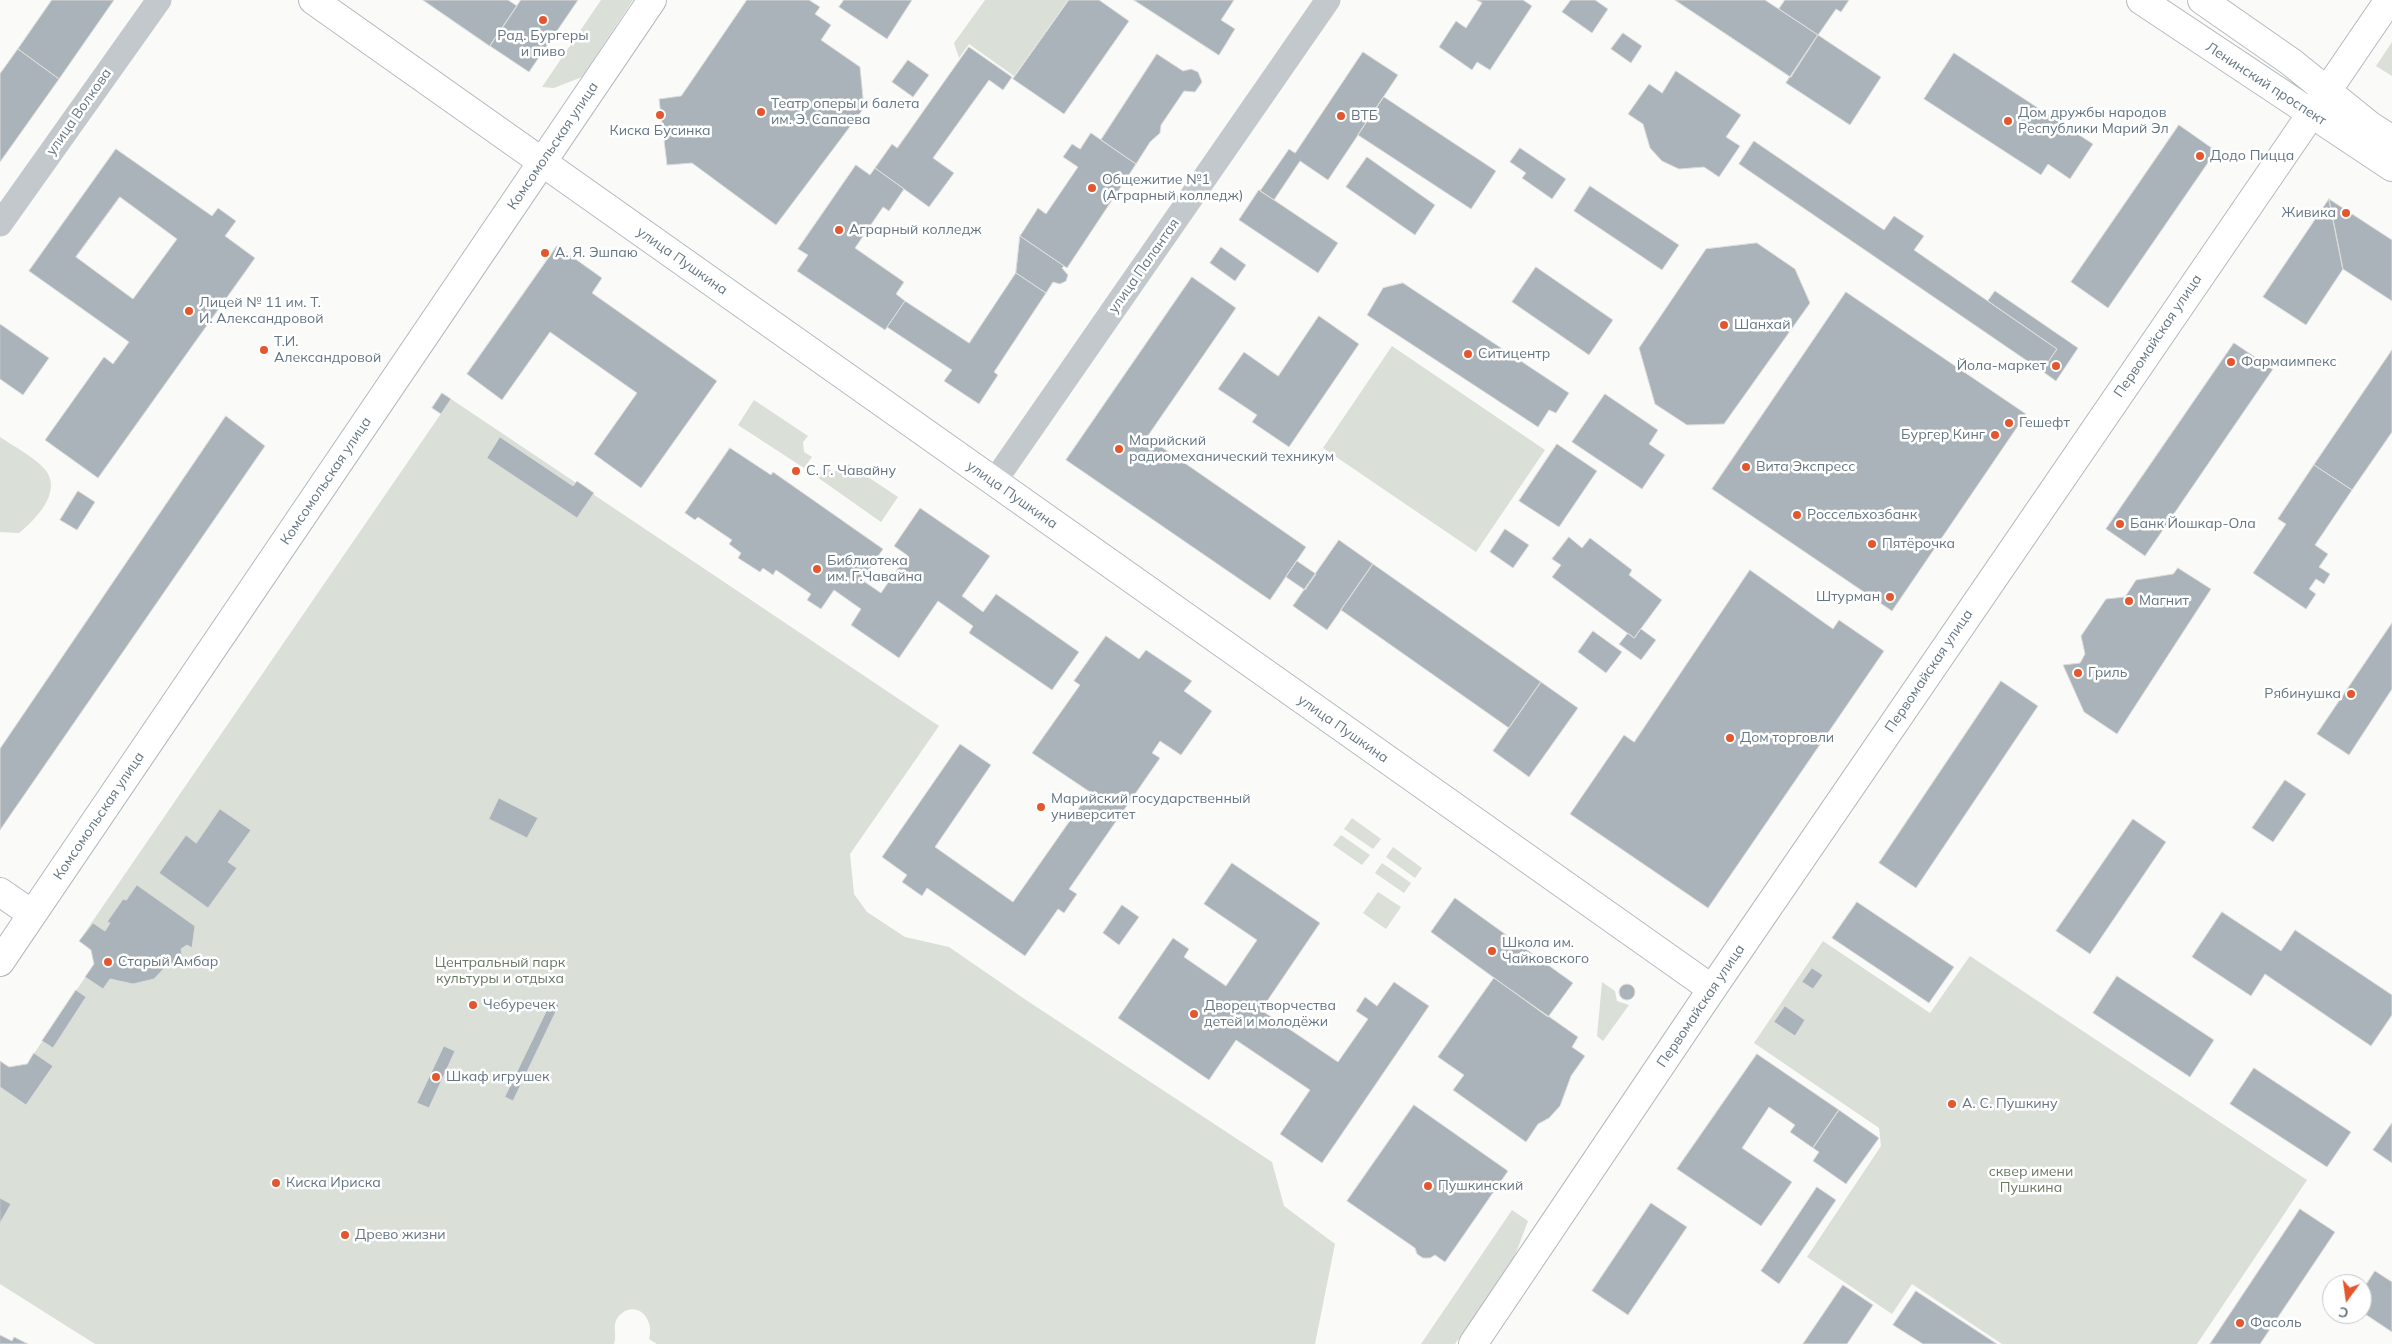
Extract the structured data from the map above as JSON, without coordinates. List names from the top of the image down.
{
  "streets": {
    "main road": [
      "Ленинский проспект",
      "Комсомольская улица",
      "улица Пушкина",
      "Первомайская улица"
    ],
    "street": ["улица Волкова", "улица Палантая"]
  },
  "crossings": [
    ["Ленинский проспект", "Первомайская улица"],
    ["Комсомольская улица", "улица Пушкина"],
    ["улица Пушкина", "улица Палантая"],
    ["улица Пушкина", "Первомайская улица"]
  ],
  "parks": ["Центральный парк культуры и отдыха", "сквер имени Пушкина"],
  "places": [
    "Рад. Бургеры и пиво",
    "Театр оперы и балета им. Э. Сапаева",
    "Киска Бусинка",
    "ВТБ",
    "Дом дружбы народов Республики Марий Эл",
    "Додо Пицца",
    "Общежитие №1 (Аграрный колледж)",
    "Живика",
    "Аграрный колледж",
    "А. Я. Эшпаю",
    "Лицей № 11 им. Т. И. Александровой",
    "Шанхай",
    "Т.И. Александровой",
    "Ситицентр",
    "Фармаимпекс",
    "Йола-маркет",
    "Гешефт",
    "Бургер Кинг",
    "Марийский радиомеханический техникум",
    "Вита Экспресс",
    "С. Г. Чавайну",
    "Россельхозбанк",
    "Банк Йошкар-Ола",
    "Пятёрочка",
    "Библиотека им. Г.Чавайна",
    "Штурман",
    "Магнит",
    "Гриль",
    "Рябинушка",
    "Дом торговли",
    "Марийский государственный университет",
    "Школа им. Чайковского",
    "Старый Амбар",
    "Чебуречек",
    "Дворец творчества детей и молодёжи",
    "Шкаф игрушек",
    "А. С. Пушкину",
    "Киска Ириска",
    "Пушкинский",
    "Древо жизни",
    "Фасоль"
  ],
  "north": "bottom"
}
